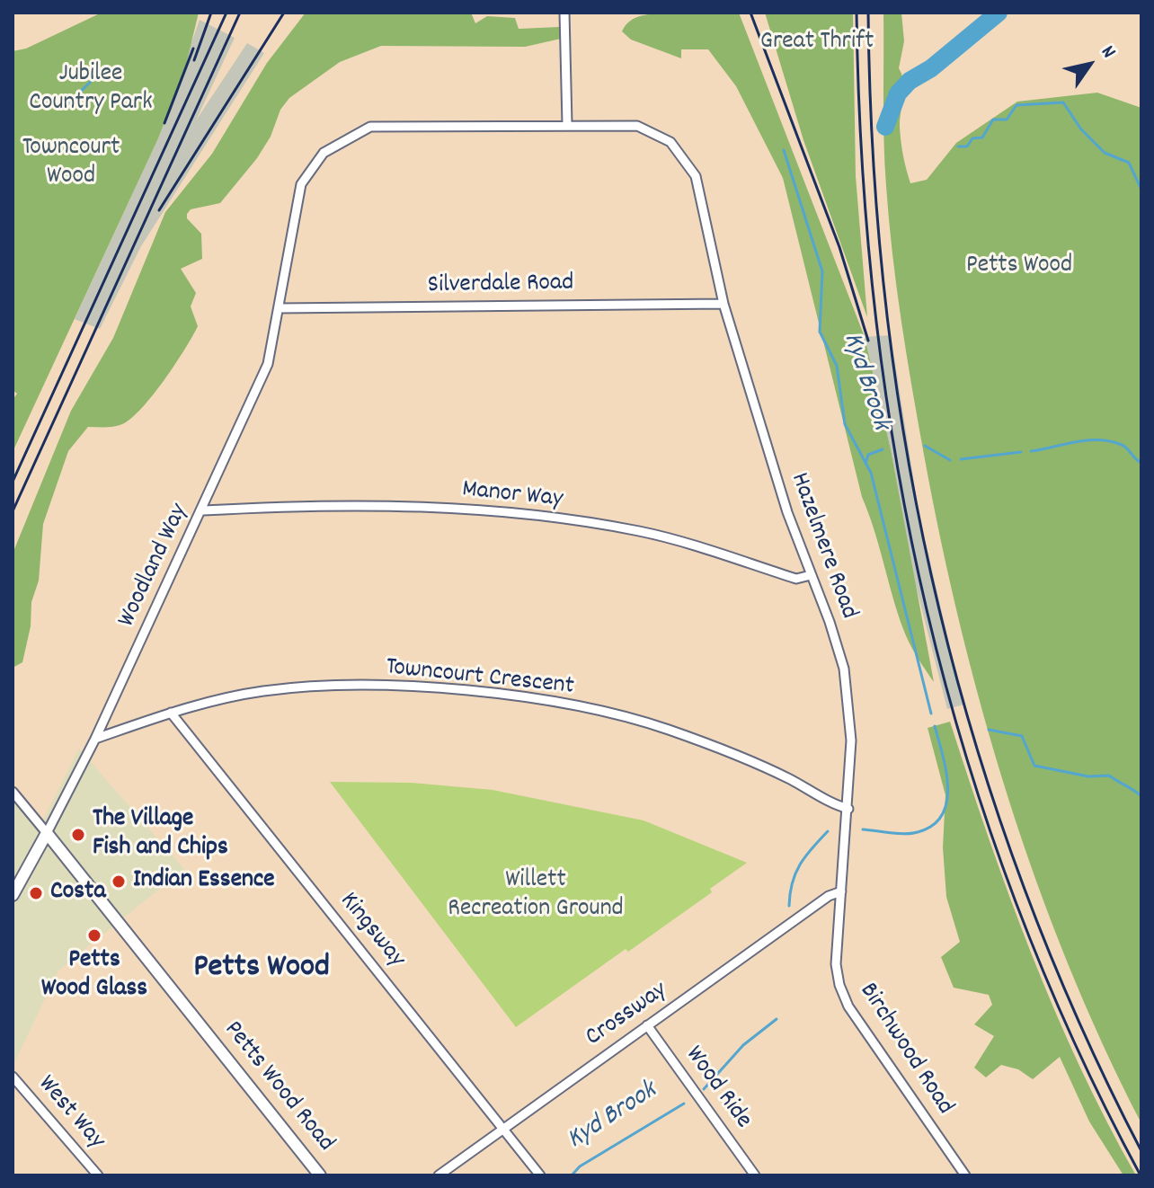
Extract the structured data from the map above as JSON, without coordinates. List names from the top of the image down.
{
  "streets": {
    "street": [
      "Silverdale Road",
      "Manor Way",
      "Hazelmere Road",
      "Woodland Way",
      "Towncourt Crescent",
      "Kingsway",
      "Crossway",
      "Birchwood Road",
      "Petts Wood Road",
      "Wood Ride",
      "West Way"
    ]
  },
  "crossings": [
    ["Silverdale Road", "Hazelmere Road"],
    ["Silverdale Road", "Woodland Way"],
    ["Manor Way", "Hazelmere Road"],
    ["Manor Way", "Woodland Way"],
    ["Hazelmere Road", "Towncourt Crescent"],
    ["Hazelmere Road", "Birchwood Road"],
    ["Woodland Way", "Towncourt Crescent"],
    ["Woodland Way", "Petts Wood Road"],
    ["Towncourt Crescent", "Kingsway"],
    ["Towncourt Crescent", "Birchwood Road"],
    ["Kingsway", "Crossway"],
    ["Crossway", "Birchwood Road"],
    ["Crossway", "Wood Ride"]
  ],
  "districts": ["Petts Wood"],
  "water": ["Kyd Brook"],
  "parks": [
    "Great Thrift",
    "Jubilee Country Park",
    "Towncourt Wood",
    "Petts Wood",
    "Willett Recreation Ground"
  ],
  "places": [
    "The Village Fish and Chips",
    "Indian Essence",
    "Costa",
    "Petts Wood Glass"
  ],
  "north": "top right"
}
